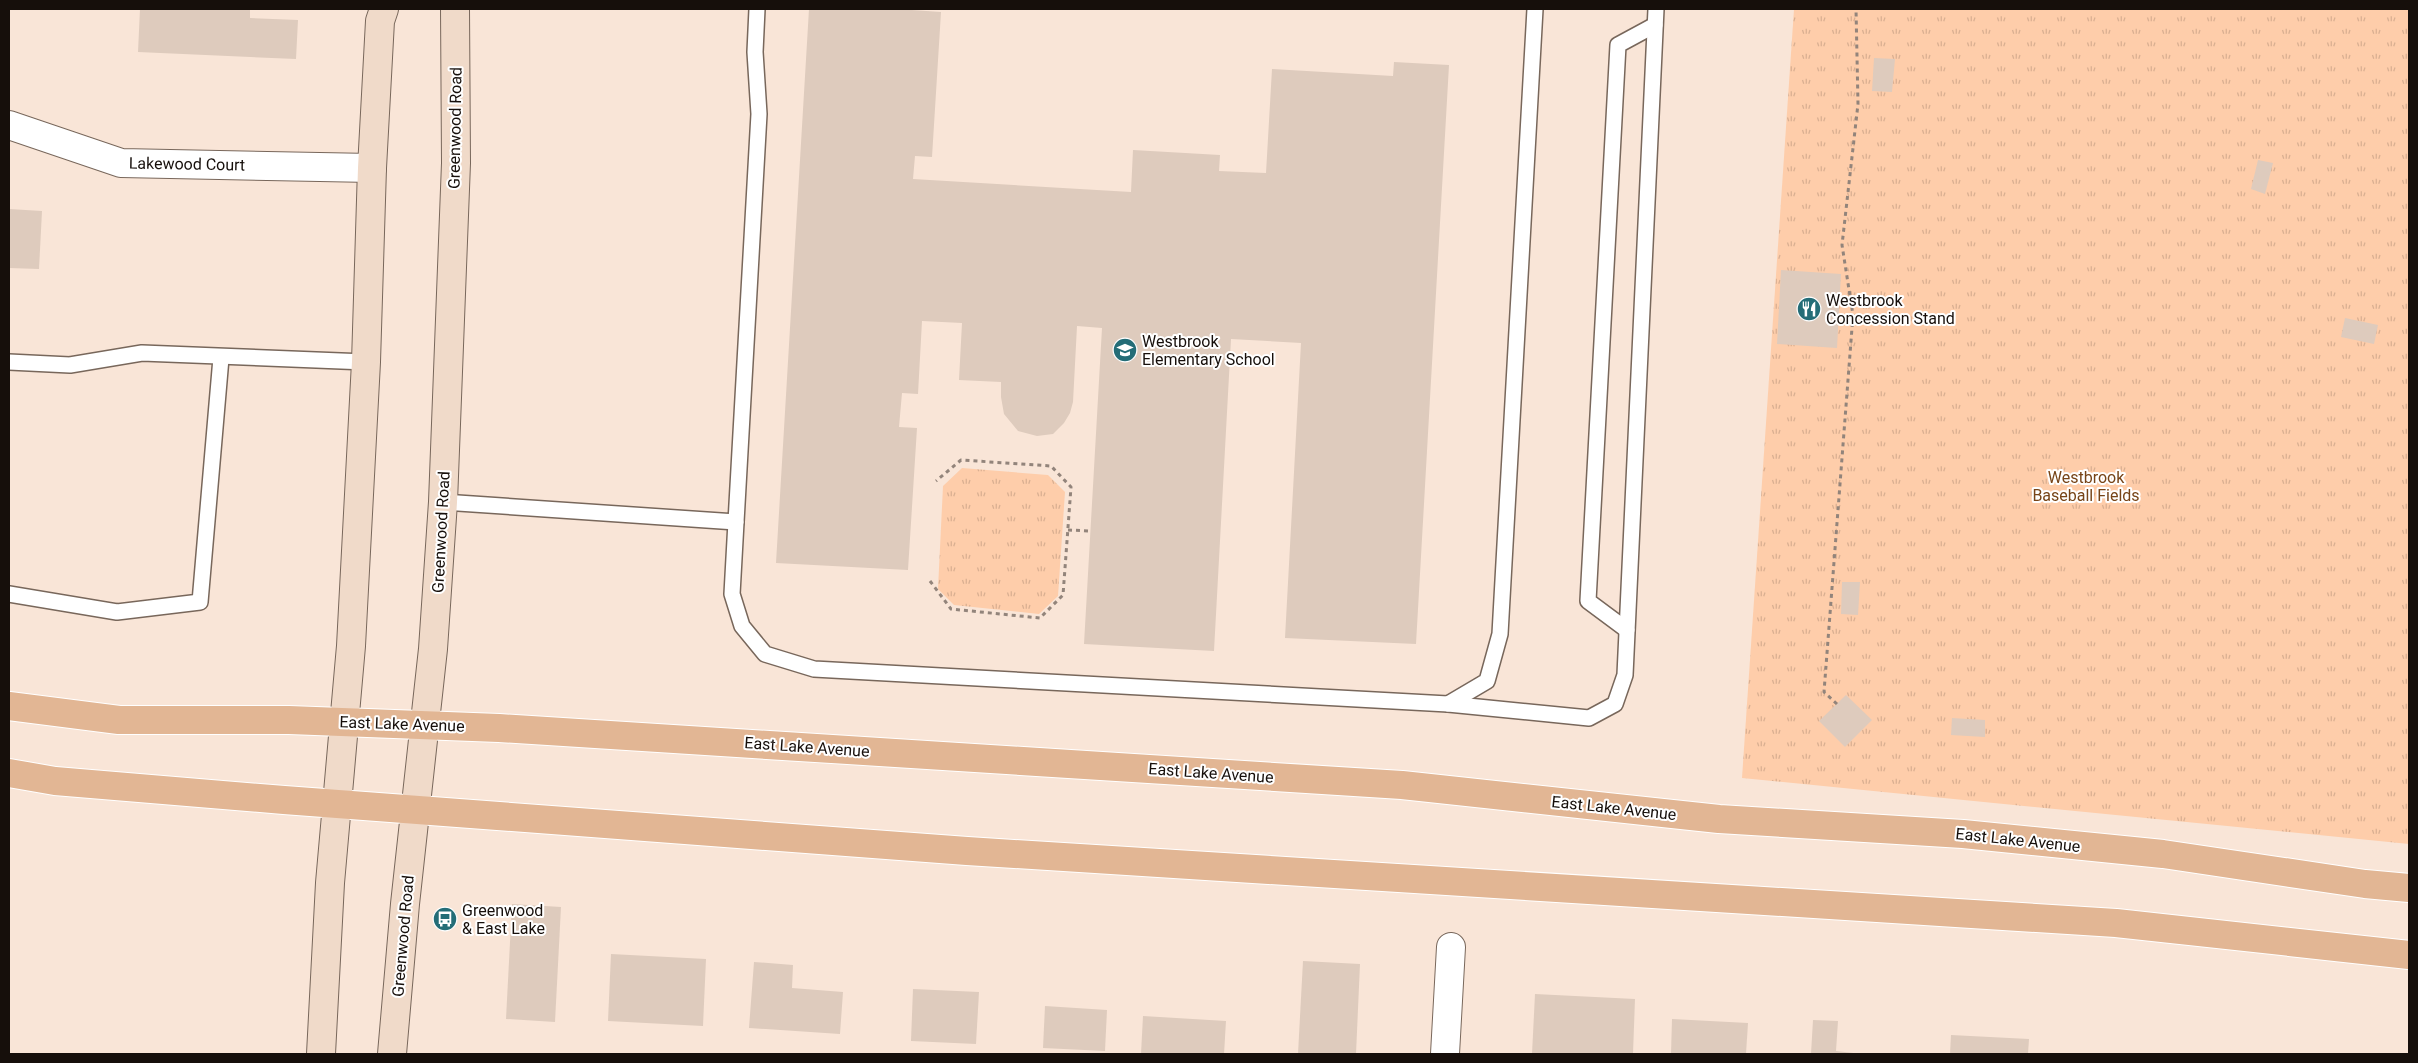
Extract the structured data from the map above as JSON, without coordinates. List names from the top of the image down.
{
  "streets": {
    "main road": ["Greenwood Road", "East Lake Avenue"],
    "street": ["Lakewood Court"]
  },
  "crossings": [
    ["Greenwood Road", "East Lake Avenue"]
  ],
  "parks": ["Westbrook Baseball Fields"],
  "places": {
    "restaurant": ["Westbrook Concession Stand"],
    "school or university": ["Westbrook Elementary School"],
    "bus stop": ["Greenwood & East Lake"]
  }
}
